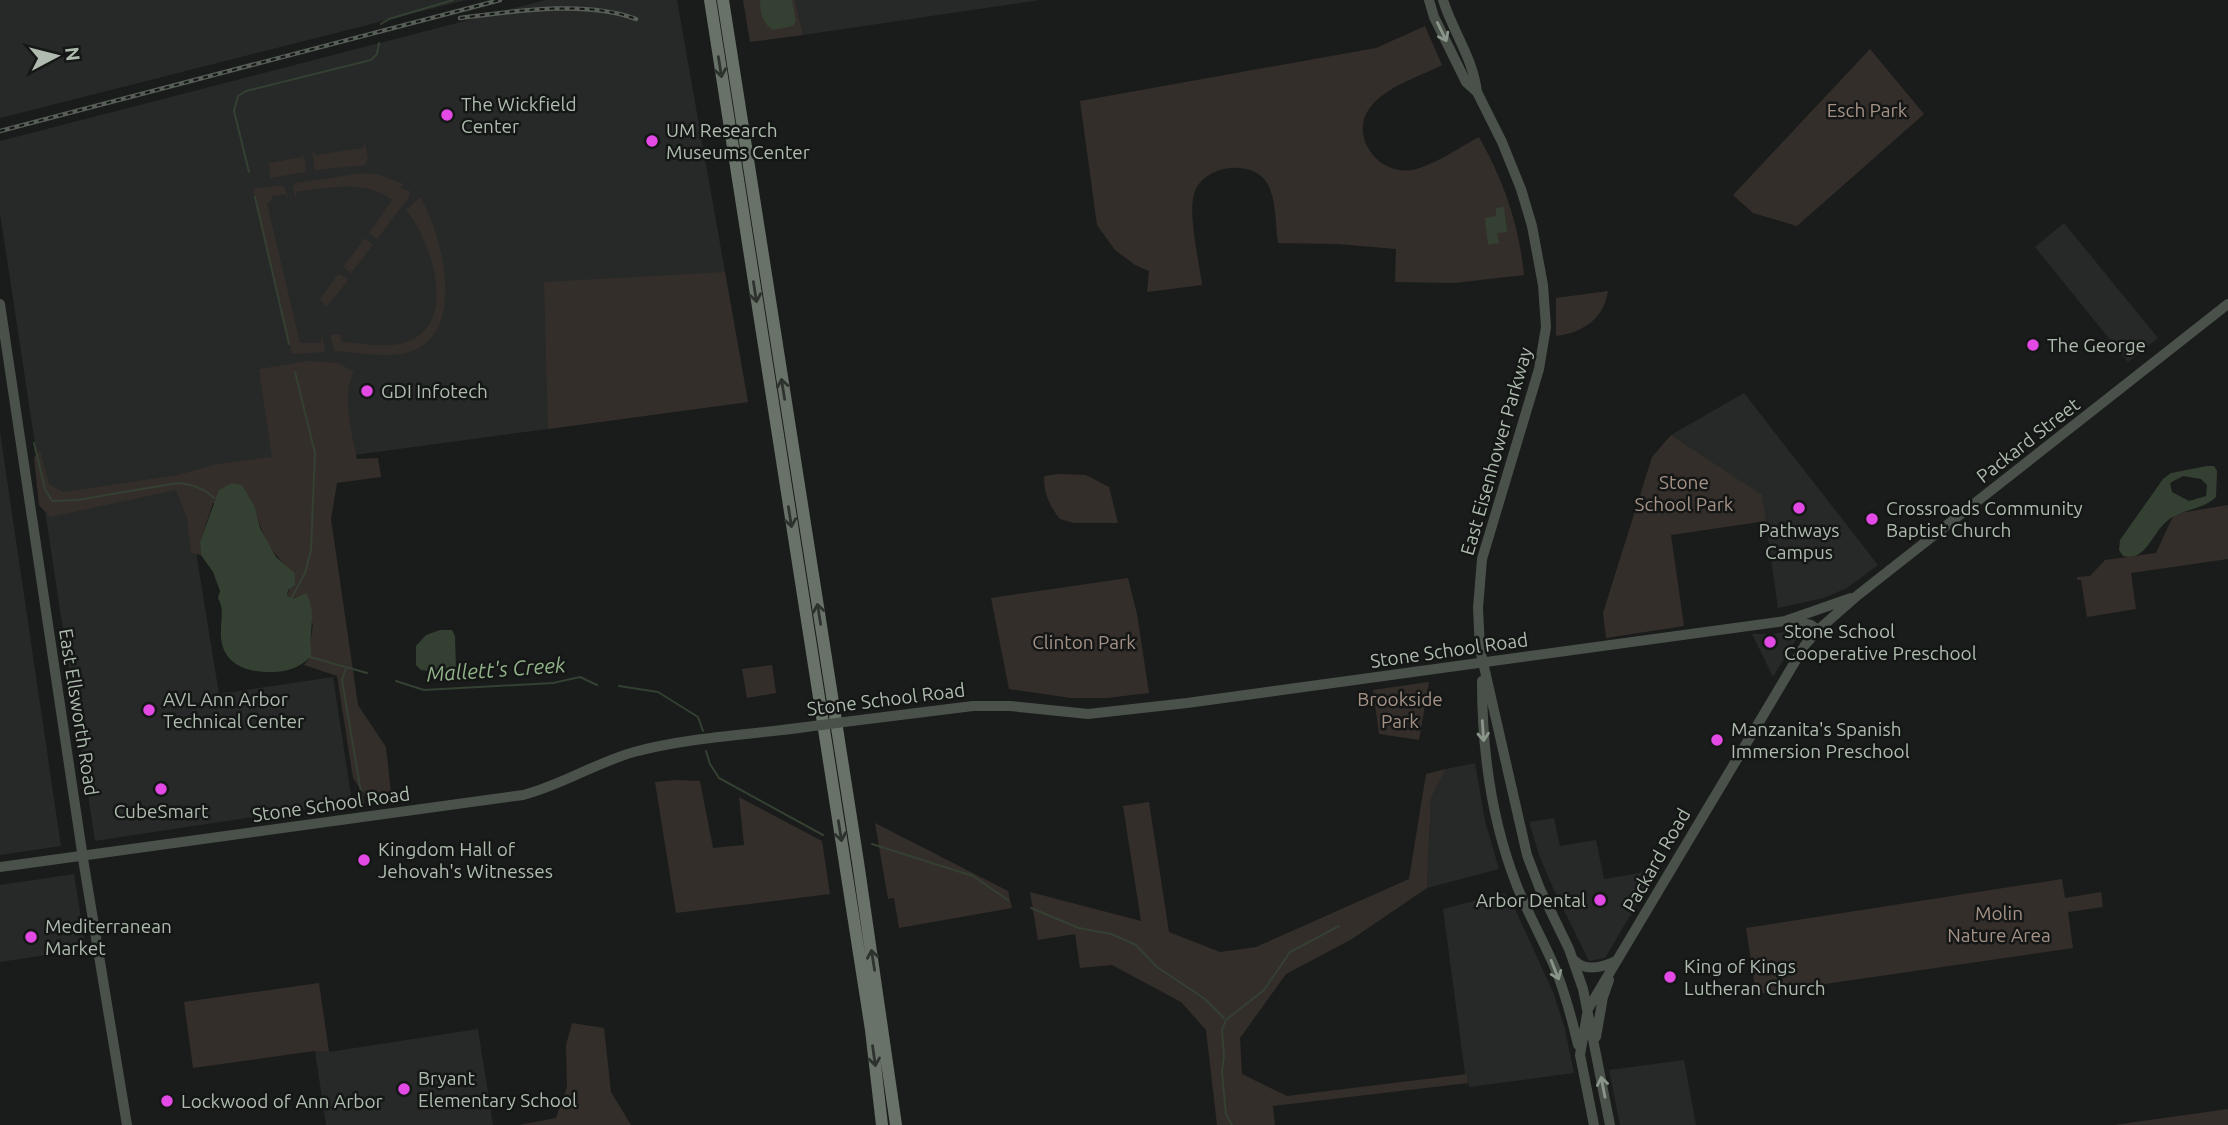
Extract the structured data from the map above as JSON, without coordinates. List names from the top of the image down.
{
  "streets": {
    "main road": [
      "Packard Street",
      "East Eisenhower Parkway",
      "Stone School Road",
      "East Ellsworth Road",
      "Packard Road"
    ]
  },
  "crossings": [
    ["Packard Street", "Packard Road"],
    ["East Eisenhower Parkway", "Stone School Road"],
    ["East Eisenhower Parkway", "Packard Road"],
    ["Stone School Road", "East Ellsworth Road"]
  ],
  "water": ["Mallett's Creek"],
  "parks": [
    "Esch Park",
    "Stone School Park",
    "Clinton Park",
    "Brookside Park",
    "Molin Nature Area"
  ],
  "places": [
    "The Wickfield Center",
    "UM Research Museums Center",
    "The George",
    "GDI Infotech",
    "Pathways Campus",
    "Crossroads Community Baptist Church",
    "Stone School Cooperative Preschool",
    "AVL Ann Arbor Technical Center",
    "Manzanita's Spanish Immersion Preschool",
    "CubeSmart",
    "Kingdom Hall of Jehovah's Witnesses",
    "Arbor Dental",
    "Mediterranean Market",
    "King of Kings Lutheran Church",
    "Bryant Elementary School",
    "Lockwood of Ann Arbor"
  ],
  "north": "right"
}
